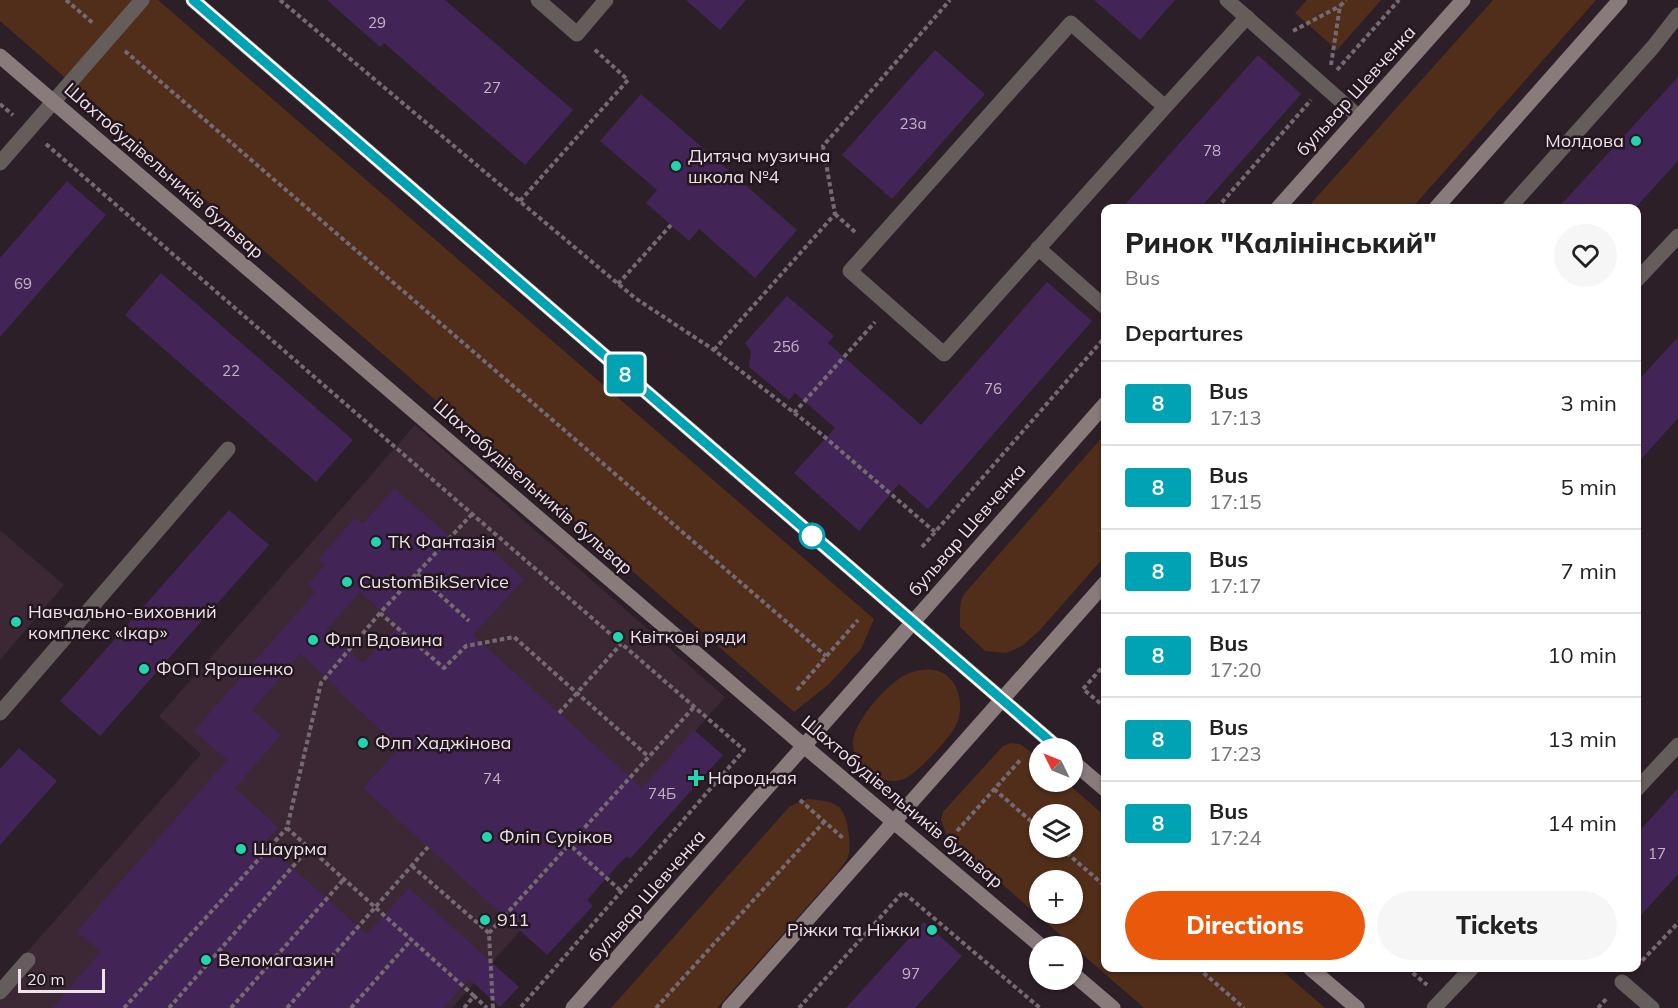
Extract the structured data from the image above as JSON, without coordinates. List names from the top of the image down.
{
  "streets": {
    "main road": ["бульвар Шевченка", "Шахтобудівельників бульвар"]
  },
  "crossings": [
    ["бульвар Шевченка", "Шахтобудівельників бульвар"]
  ],
  "places": {
    "other": [
      "Молдова",
      "Дитяча музична школа №4",
      "ТК Фантазія",
      "CustomBikService",
      "Навчально-виховний комплекс «Ікар»",
      "Квіткові ряди",
      "Флп Вдовина",
      "ФОП Ярошенко",
      "Флп Хаджінова",
      "Фліп Суріков",
      "Шаурма",
      "911",
      "Ріжки та Ніжки",
      "Веломагазин"
    ],
    "health": ["Народная"]
  },
  "lines": ["bus line 8"],
  "house_numbers": [
    "29",
    "27",
    "23а",
    "78",
    "69",
    "25б",
    "22",
    "76",
    "74",
    "74Б",
    "17",
    "97"
  ],
  "scale_bar": "20 m",
  "north": "top left",
  "page": {
    "on_map": "8",
    "heading": [
      ["Ринок \"Калінінський\"", "Bus"],
      "Departures"
    ],
    "list": [
      {
        "mark": "8",
        "name": "Bus",
        "note": "17:13",
        "value": "3 min"
      },
      {
        "mark": "8",
        "name": "Bus",
        "note": "17:15",
        "value": "5 min"
      },
      {
        "mark": "8",
        "name": "Bus",
        "note": "17:17",
        "value": "7 min"
      },
      {
        "mark": "8",
        "name": "Bus",
        "note": "17:20",
        "value": "10 min"
      },
      {
        "mark": "8",
        "name": "Bus",
        "note": "17:23",
        "value": "13 min"
      },
      {
        "mark": "8",
        "name": "Bus",
        "note": "17:24",
        "value": "14 min"
      }
    ],
    "map_buttons": ["+", "−"],
    "buttons": ["Directions", "Tickets"],
    "scale": "20 m"
  }
}
